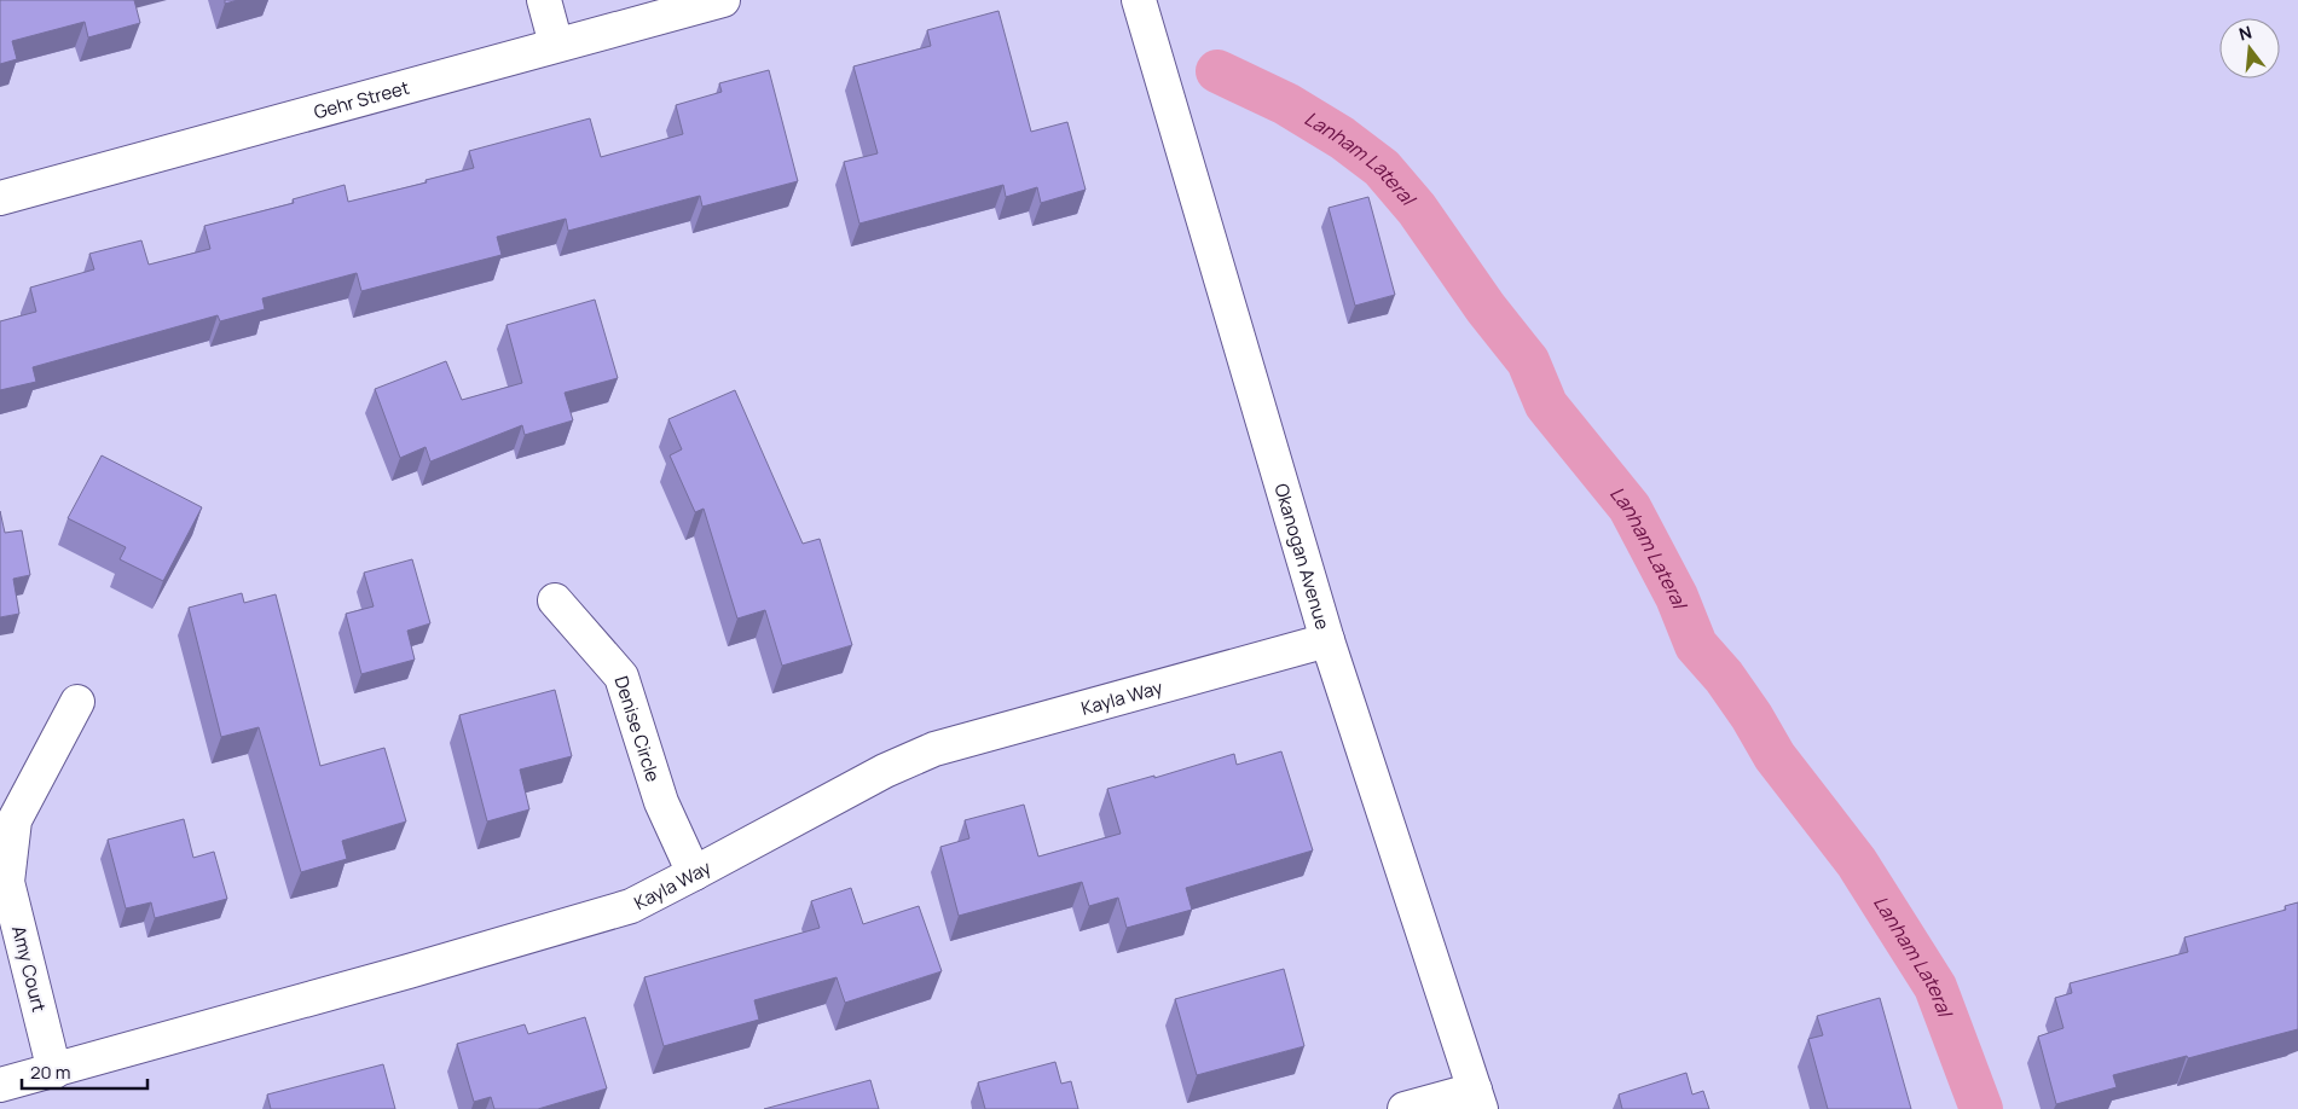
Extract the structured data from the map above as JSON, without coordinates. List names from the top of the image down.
{
  "streets": {
    "street": [
      "Gehr Street",
      "Okanogan Avenue",
      "Kayla Way",
      "Denise Circle",
      "Amy Court"
    ]
  },
  "crossings": [
    ["Okanogan Avenue", "Kayla Way"],
    ["Kayla Way", "Denise Circle"],
    ["Kayla Way", "Amy Court"]
  ],
  "water": ["Lanham Lateral"],
  "scale_bar": "20 m",
  "north": "top"
}
